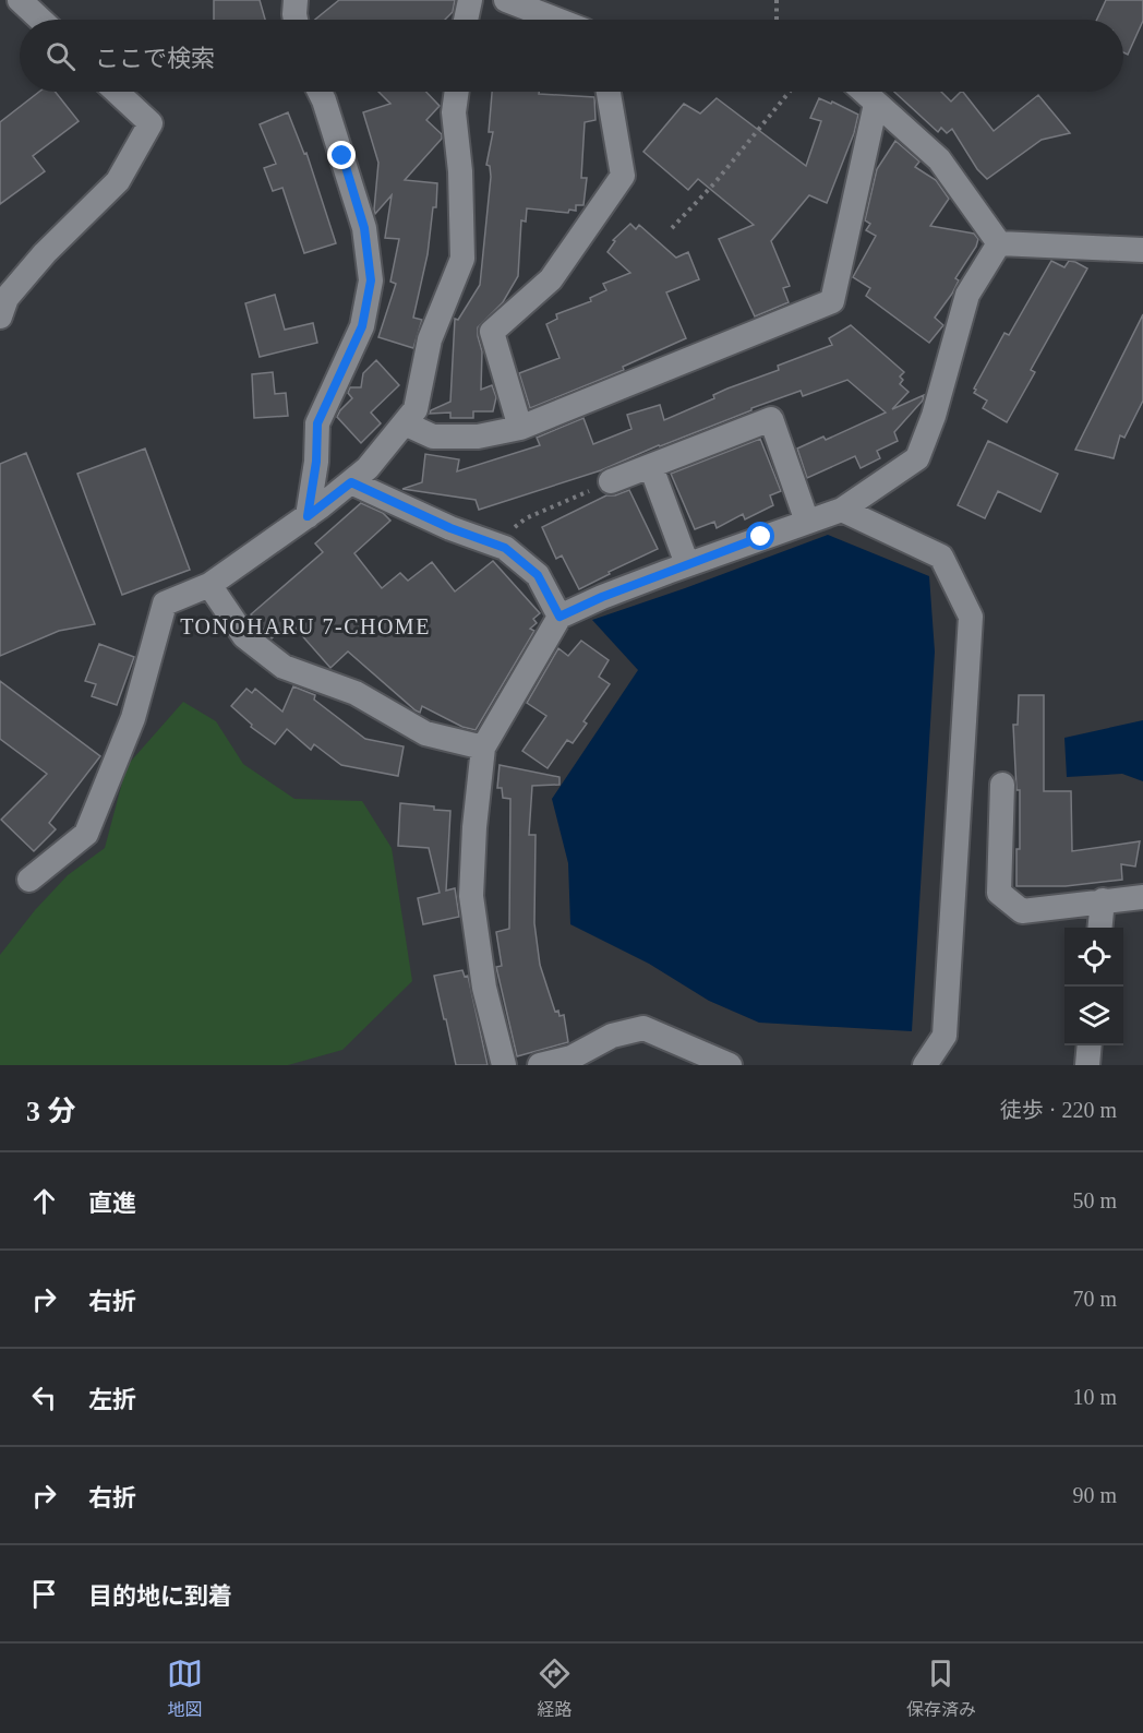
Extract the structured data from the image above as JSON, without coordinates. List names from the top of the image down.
{
  "districts": ["TONOHARU 7-CHOME"],
  "page": {
    "search": "ここで検索",
    "heading": ["3 分", "徒歩 · 220 m"],
    "list": [
      ["直進", "50 m"],
      ["右折", "70 m"],
      ["左折", "10 m"],
      ["右折", "90 m"],
      "目的地に到着"
    ],
    "nav": ["地図", "経路", "保存済み"]
  }
}
